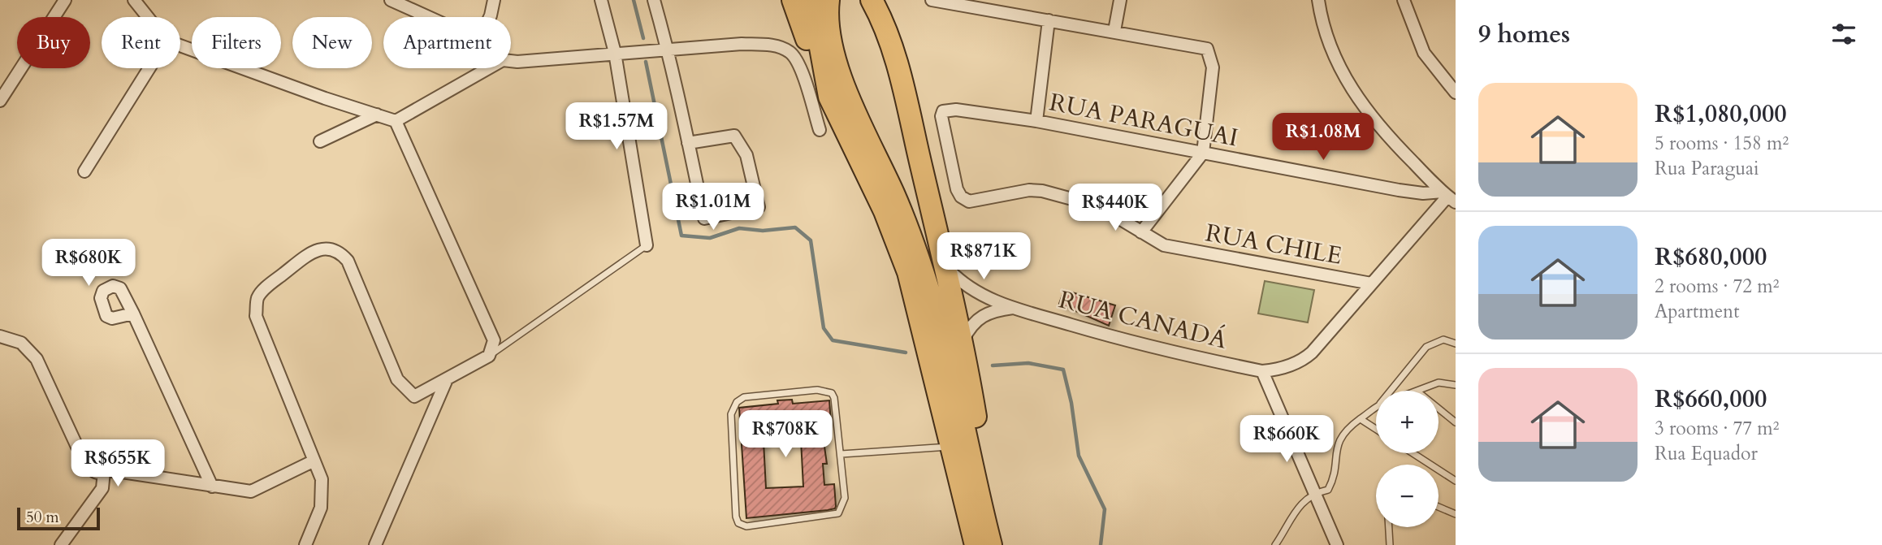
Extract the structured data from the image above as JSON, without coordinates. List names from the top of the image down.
{
  "streets": {
    "street": ["RUA PARAGUAI", "RUA CHILE", "RUA CANADÁ"]
  },
  "crossings": [
    ["RUA PARAGUAI", "RUA CHILE"]
  ],
  "scale_bar": "50 m",
  "page": {
    "heading": "9 homes",
    "chip": [
      "Buy",
      "Rent",
      "Filters",
      "New",
      "Apartment"
    ],
    "list": [
      {
        "name": "R$1,080,000",
        "note": "5 rooms · 158 m² · Rua Paraguai"
      },
      {
        "name": "R$680,000",
        "note": "2 rooms · 72 m² · Apartment"
      },
      {
        "name": "R$660,000",
        "note": "3 rooms · 77 m² · Rua Equador"
      }
    ],
    "price": [
      "R$1.57M",
      "R$1.08M",
      "R$1.01M",
      "R$440K",
      "R$871K",
      "R$680K",
      "R$708K",
      "R$660K",
      "R$655K"
    ],
    "map_buttons": ["+", "−"],
    "scale": "50 m"
  }
}
